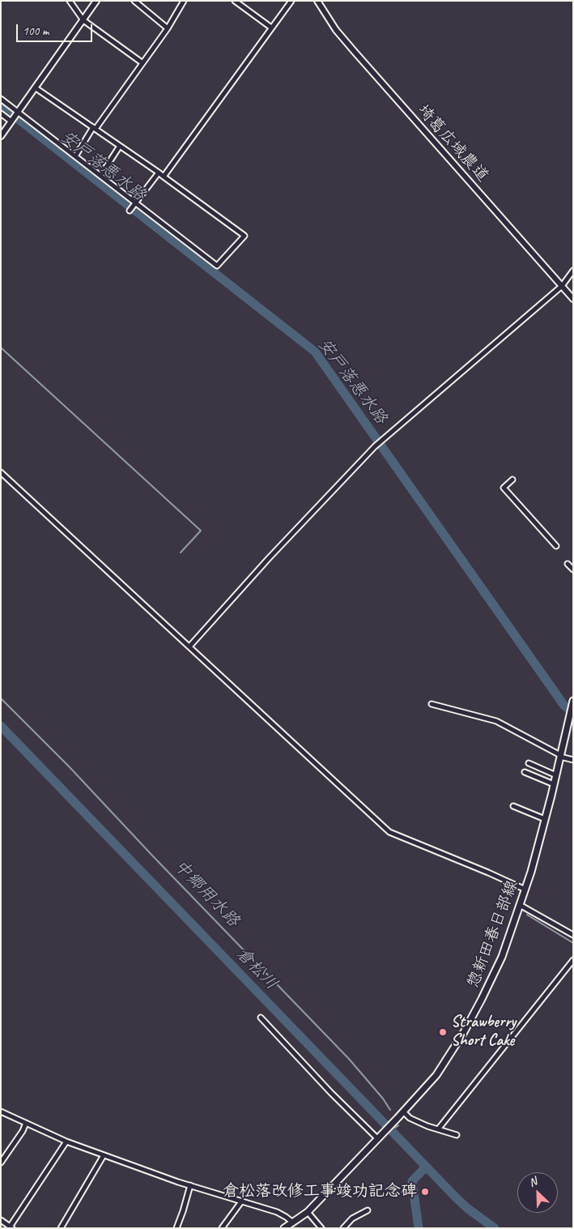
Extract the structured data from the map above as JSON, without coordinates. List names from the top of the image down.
{
  "streets": {
    "main road": ["惣新田春日部線"],
    "street": ["埼葛広域農道"]
  },
  "water": ["安戸落悪水路", "中郷用水路", "倉松川"],
  "places": ["Strawberry Short Cake", "倉松落改修工事竣功記念碑"],
  "scale_bar": "100 m",
  "north": "top left"
}
